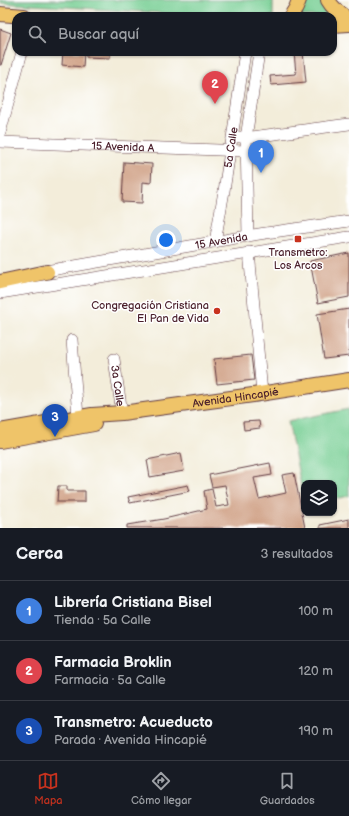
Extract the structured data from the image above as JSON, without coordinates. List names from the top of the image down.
{
  "streets": {
    "main road": ["Avenida Hincapié"],
    "street": [
      "15 Avenida A",
      "5a Calle",
      "15 Avenida",
      "3a Calle"
    ]
  },
  "crossings": [
    ["15 Avenida A", "5a Calle"],
    ["5a Calle", "15 Avenida"],
    ["3a Calle", "Avenida Hincapié"]
  ],
  "places": {
    "transit": ["Transmetro: Los Arcos"],
    "other": ["Congregación Cristiana El Pan de Vida"]
  },
  "page": {
    "search": "Buscar aquí",
    "pins": ["2", "1", "3"],
    "heading": ["Cerca", "3 resultados"],
    "list": [
      {
        "mark": "1",
        "name": "Librería Cristiana Bisel",
        "note": "Tienda · 5a Calle",
        "value": "100 m"
      },
      {
        "mark": "2",
        "name": "Farmacia Broklin",
        "note": "Farmacia · 5a Calle",
        "value": "120 m"
      },
      {
        "mark": "3",
        "name": "Transmetro: Acueducto",
        "note": "Parada · Avenida Hincapié",
        "value": "190 m"
      }
    ],
    "nav": ["Mapa", "Cómo llegar", "Guardados"]
  }
}
